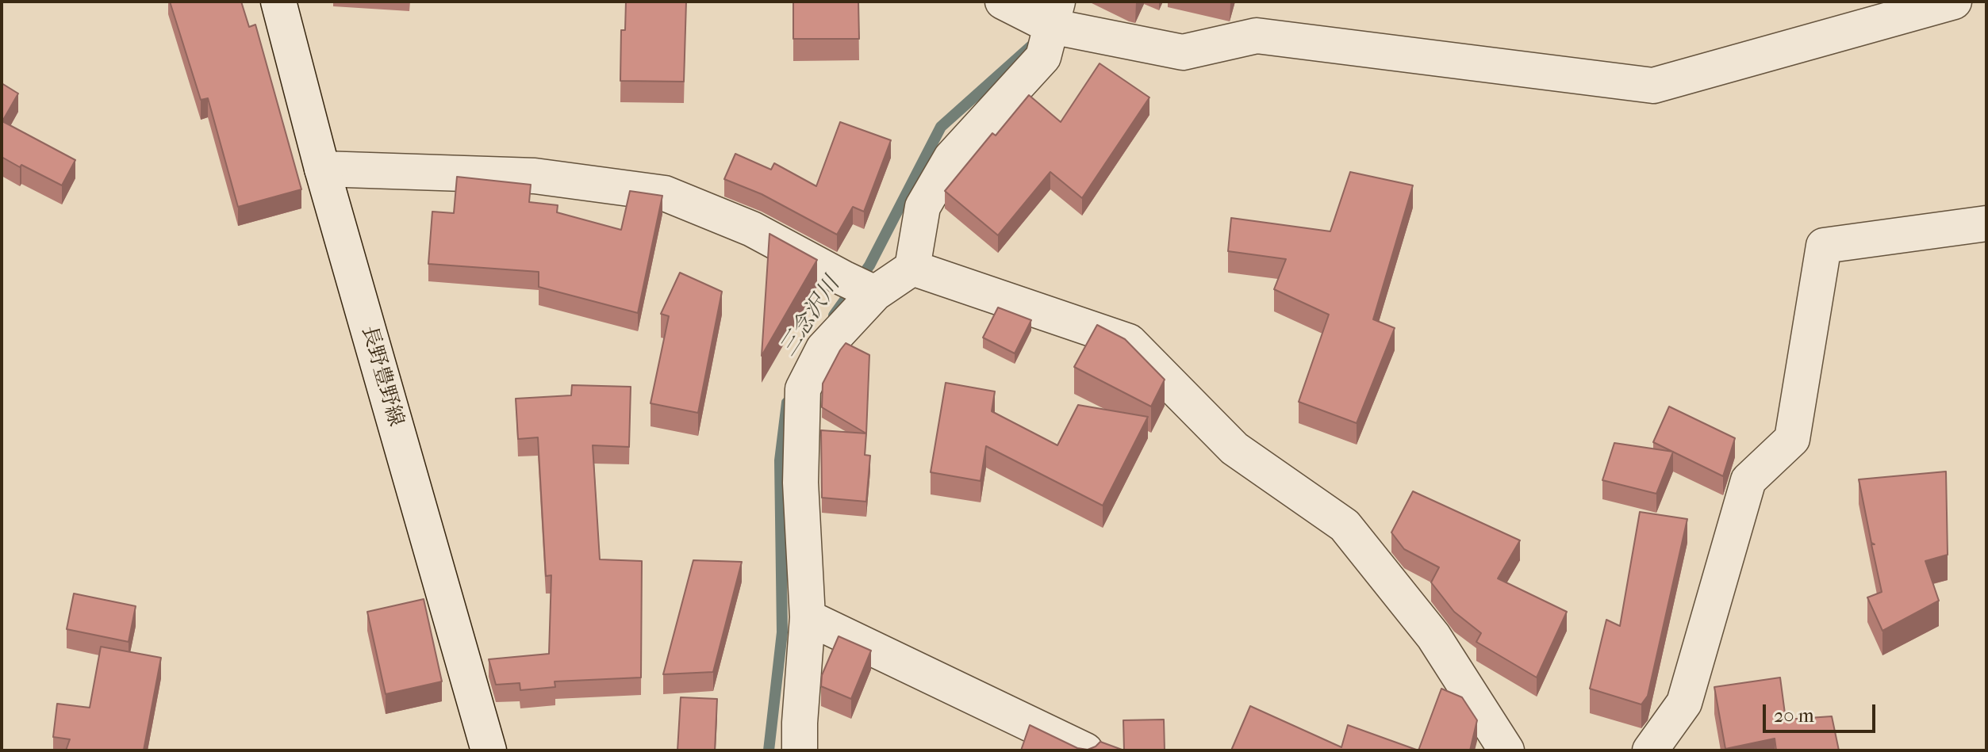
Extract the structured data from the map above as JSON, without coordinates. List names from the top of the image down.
{
  "streets": {
    "street": ["長野豊野線"]
  },
  "water": ["三念沢川"],
  "scale_bar": "20 m"
}
